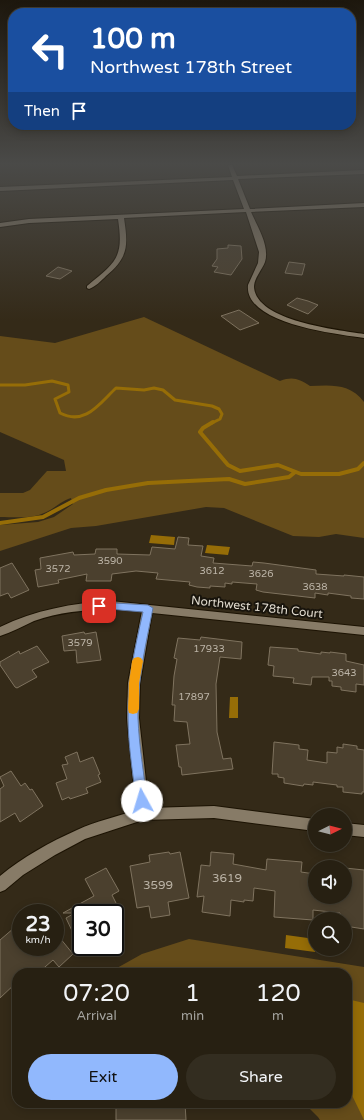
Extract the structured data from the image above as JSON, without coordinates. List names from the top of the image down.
{
  "streets": {
    "street": ["Northwest 178th Court"]
  },
  "house_numbers": [
    "3590",
    "3572",
    "3612",
    "3626",
    "3638",
    "3579",
    "17933",
    "3643",
    "17897",
    "3619",
    "3599"
  ],
  "north": "right",
  "page": {
    "turn": ["100 m", "Northwest 178th Street"],
    "then": "Then",
    "speed": "23 km/h",
    "limit": "30",
    "eta": [
      "07:20",
      "Arrival",
      "1",
      "min",
      "120",
      "m"
    ],
    "buttons": ["Exit", "Share"]
  }
}
